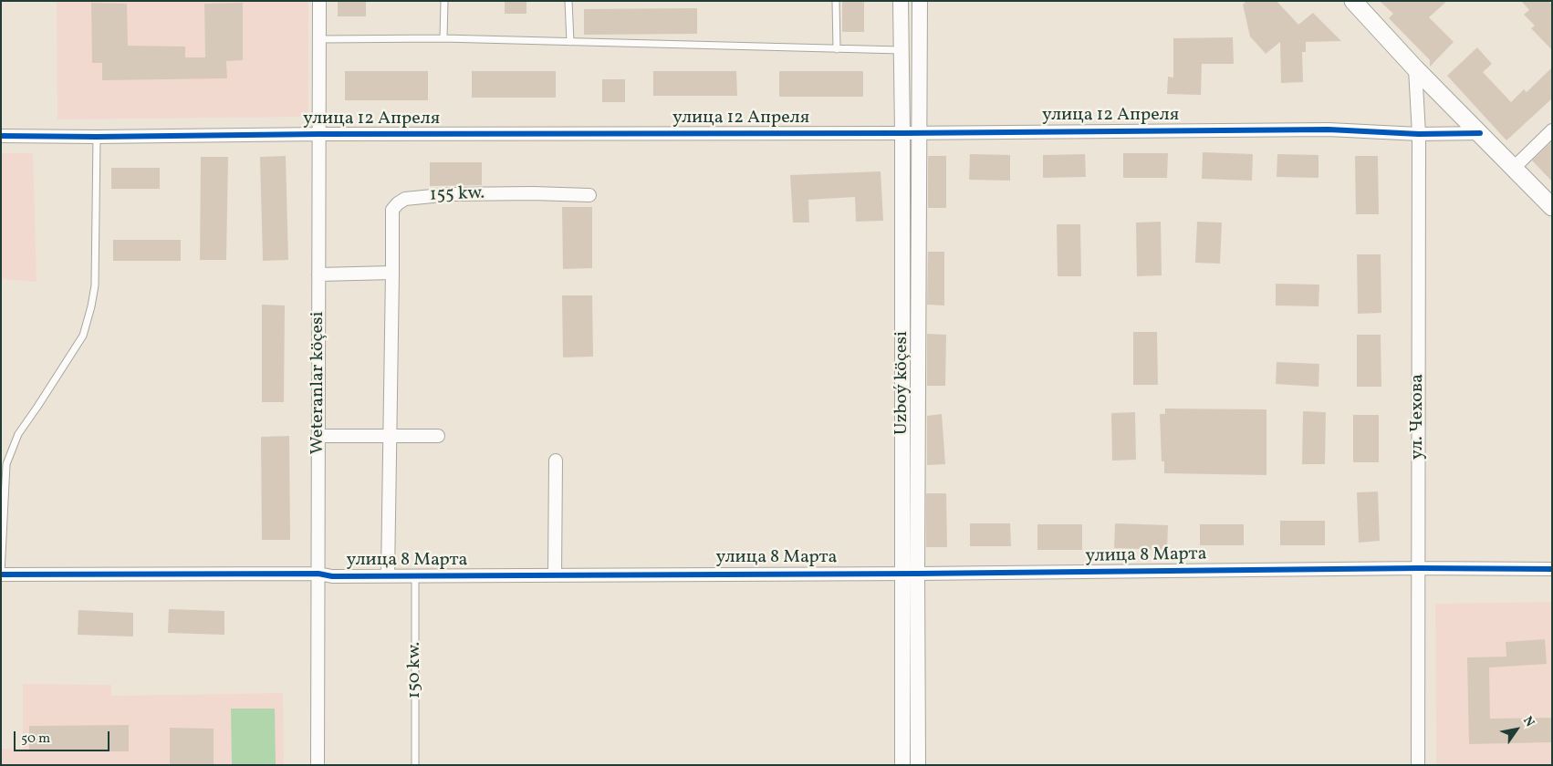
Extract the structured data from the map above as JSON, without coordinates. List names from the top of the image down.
{
  "streets": {
    "street": [
      "улица 12 Апреля",
      "155 kw.",
      "Weteranlar köçesi",
      "Uzboý köçesi",
      "ул. Чехова",
      "улица 8 Марта"
    ],
    "lane": ["150 kw."]
  },
  "crossings": [
    ["улица 12 Апреля", "Weteranlar köçesi"],
    ["улица 12 Апреля", "Uzboý köçesi"],
    ["улица 12 Апреля", "ул. Чехова"],
    ["155 kw.", "улица 8 Марта"],
    ["Weteranlar köçesi", "улица 8 Марта"],
    ["Uzboý köçesi", "улица 8 Марта"],
    ["ул. Чехова", "улица 8 Марта"],
    ["улица 8 Марта", "150 kw."]
  ],
  "scale_bar": "50 m",
  "north": "top right"
}
